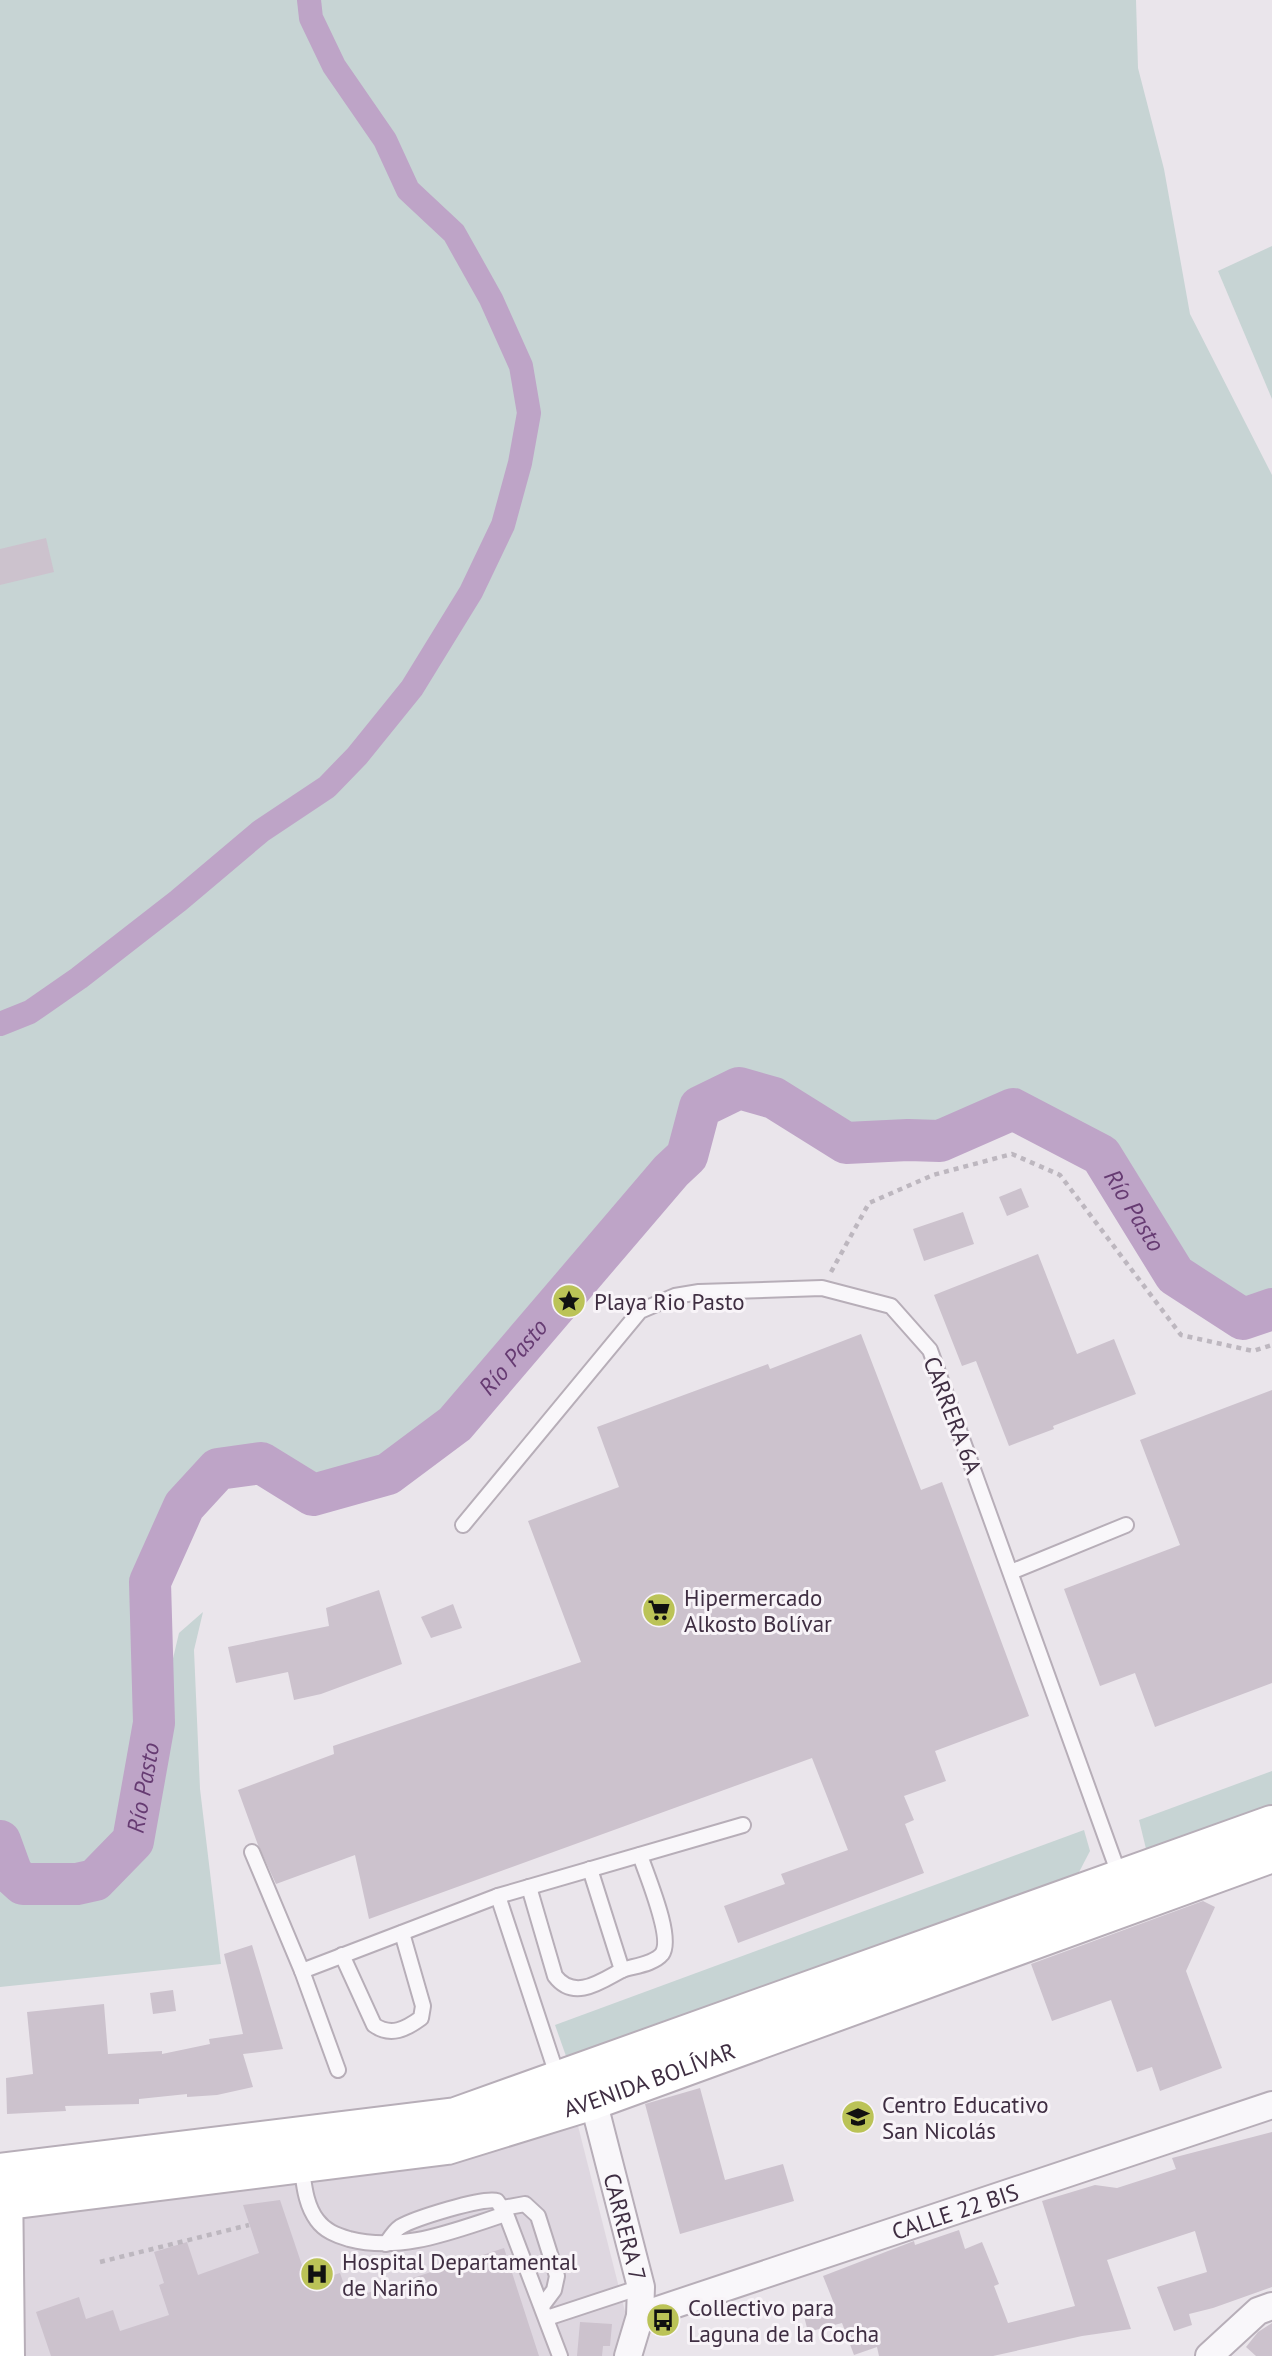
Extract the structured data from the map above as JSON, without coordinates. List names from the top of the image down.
{
  "streets": {
    "main road": ["AVENIDA BOLÍVAR"],
    "street": ["CALLE 22 BIS", "CARRERA 7"],
    "lane": ["CARRERA 6A"]
  },
  "crossings": [
    ["CARRERA 6A", "AVENIDA BOLÍVAR"],
    ["AVENIDA BOLÍVAR", "CARRERA 7"],
    ["CALLE 22 BIS", "CARRERA 7"]
  ],
  "water": ["Río Pasto"],
  "places": {
    "place": ["Playa Rio Pasto"],
    "supermarket": ["Hipermercado Alkosto Bolívar"],
    "school or university": ["Centro Educativo San Nicolás"],
    "hospital": ["Hospital Departamental de Nariño"],
    "bus stop": ["Collectivo para Laguna de la Cocha"]
  }
}
